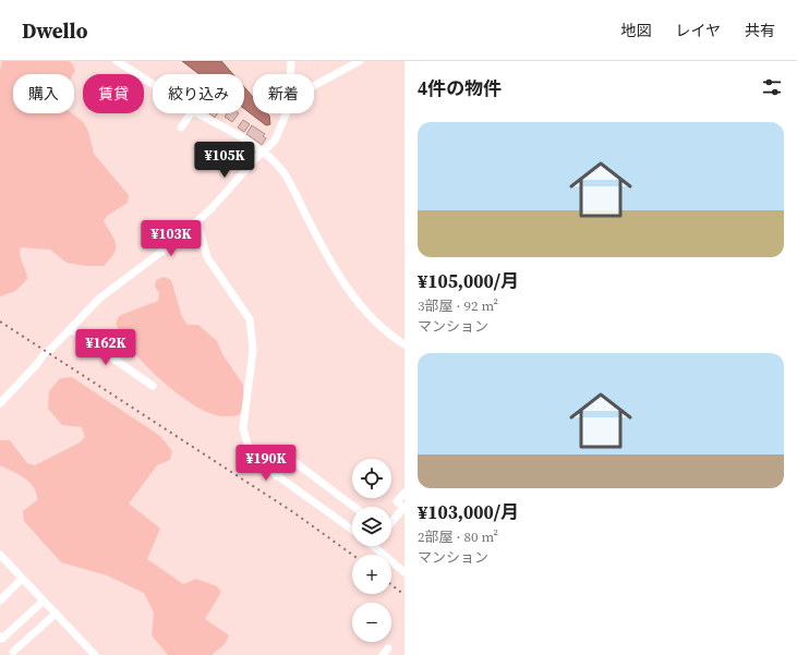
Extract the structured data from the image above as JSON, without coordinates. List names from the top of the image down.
{
  "page": {
    "header": "Dwello",
    "nav": ["地図", "レイヤ", "共有"],
    "heading": "4件の物件",
    "chip": [
      "購入",
      "賃貸",
      "絞り込み",
      "新着"
    ],
    "list": [
      {
        "name": "¥105,000/月",
        "note": "3部屋 · 92 m² · マンション"
      },
      {
        "name": "¥103,000/月",
        "note": "2部屋 · 80 m² · マンション"
      }
    ],
    "price": [
      "¥105K",
      "¥103K",
      "¥162K",
      "¥190K"
    ],
    "map_buttons": ["+", "−"]
  }
}
